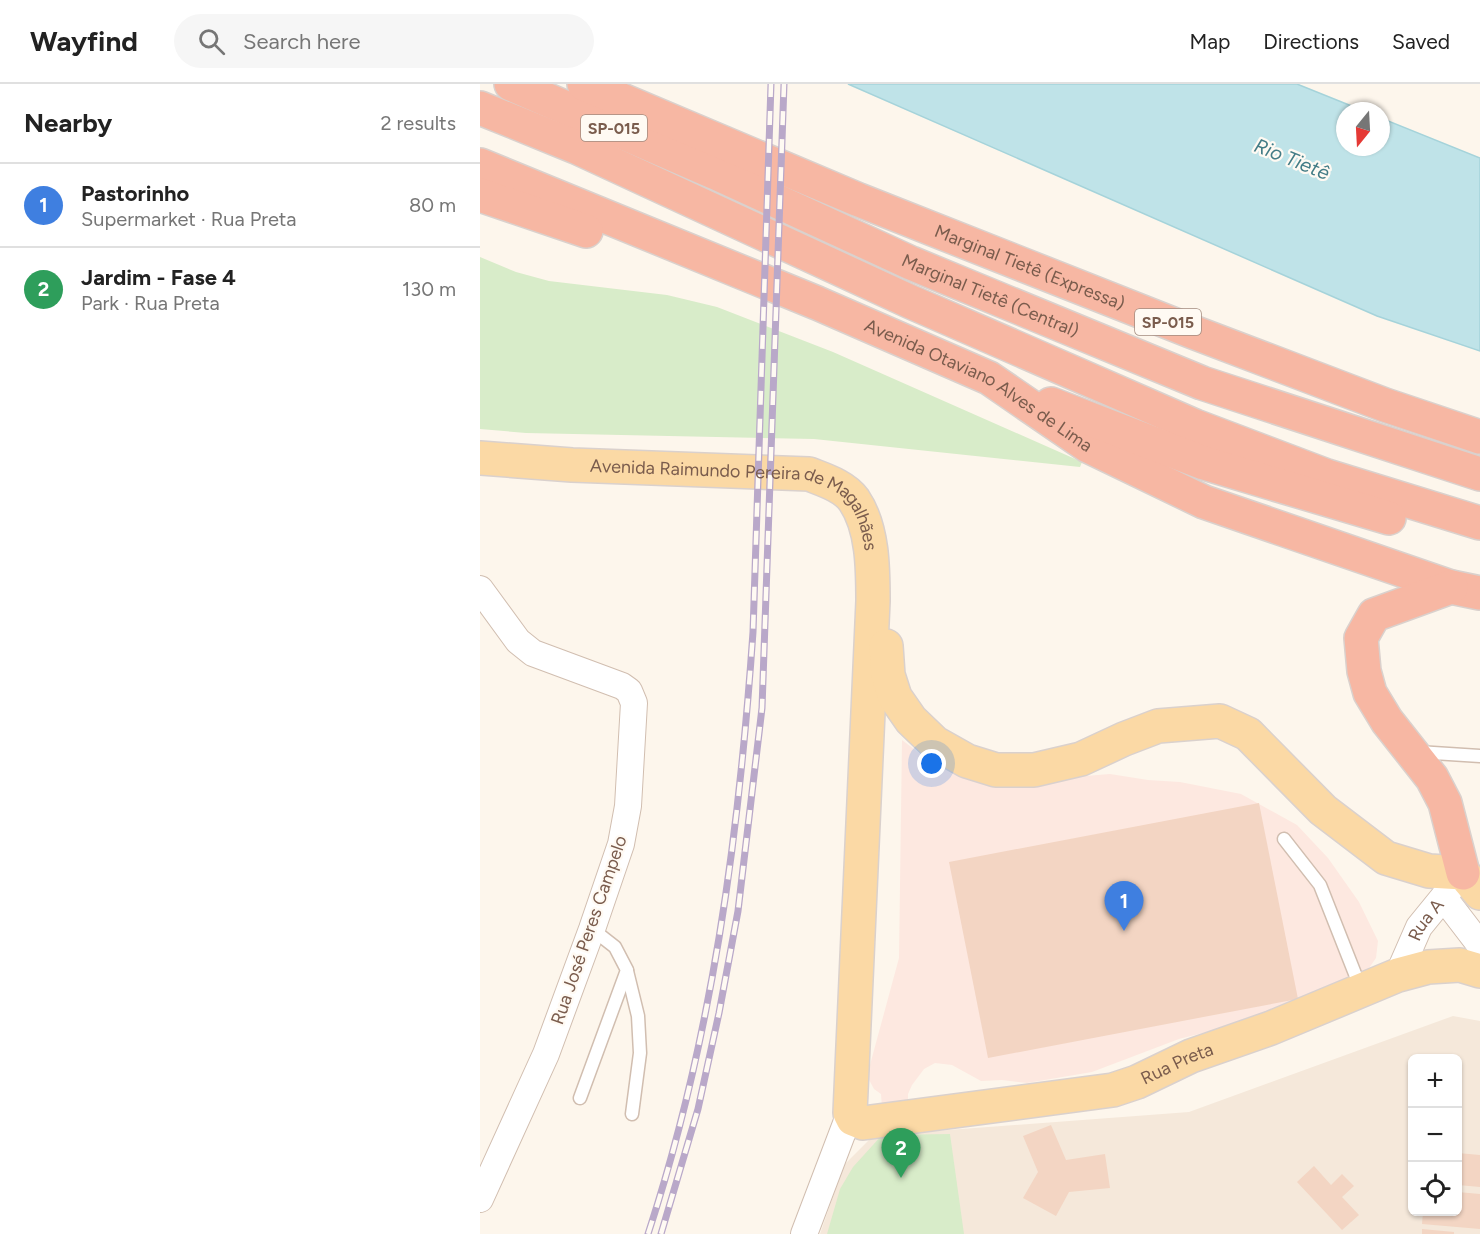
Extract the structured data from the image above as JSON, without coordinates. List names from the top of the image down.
{
  "streets": {
    "highway": [
      "SP-015",
      "Marginal Tietê (Expressa)",
      "Marginal Tietê (Central)",
      "Avenida Otaviano Alves de Lima"
    ],
    "main road": ["Avenida Raimundo Pereira de Magalhães", "Rua Preta"],
    "street": ["Rua A", "Rua José Peres Campelo"]
  },
  "crossings": [
    ["Avenida Raimundo Pereira de Magalhães", "Rua A"],
    ["Rua A", "Rua Preta"]
  ],
  "water": ["Rio Tietê"],
  "north": "bottom",
  "page": {
    "header": "Wayfind",
    "search": "Search here",
    "nav": ["Map", "Directions", "Saved"],
    "heading": ["Nearby", "2 results"],
    "list": [
      {
        "mark": "1",
        "name": "Pastorinho",
        "note": "Supermarket · Rua Preta",
        "value": "80 m"
      },
      {
        "mark": "2",
        "name": "Jardim - Fase 4",
        "note": "Park · Rua Preta",
        "value": "130 m"
      }
    ],
    "pins": ["1", "2"],
    "map_buttons": ["+", "−"]
  }
}
